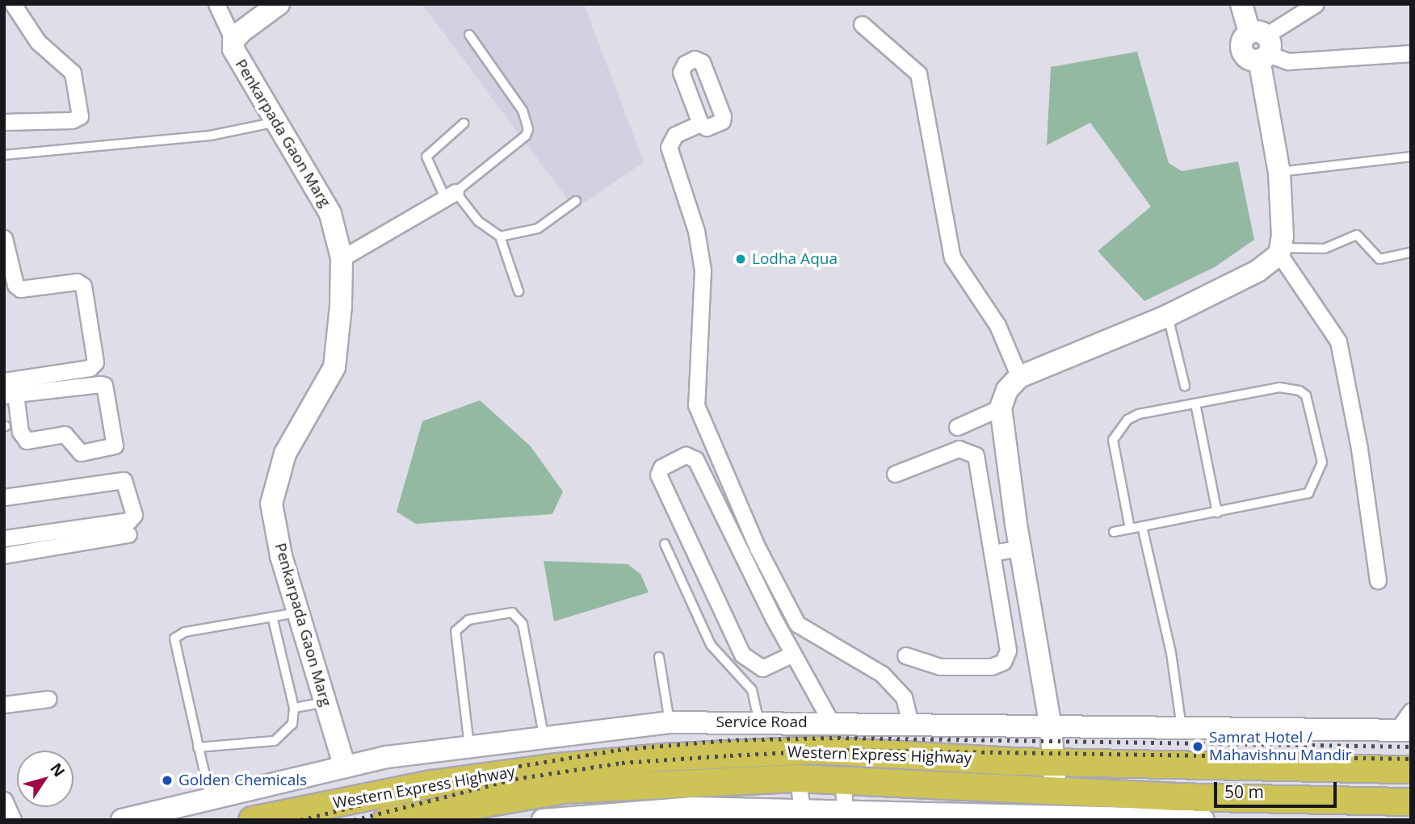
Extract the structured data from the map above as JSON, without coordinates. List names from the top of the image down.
{
  "streets": {
    "highway": ["Western Express Highway"],
    "main road": ["Penkarpada Gaon Marg", "Service Road"]
  },
  "crossings": [
    ["Penkarpada Gaon Marg", "Service Road"]
  ],
  "places": ["Lodha Aqua", "Samrat Hotel / Mahavishnu Mandir", "Golden Chemicals"],
  "scale_bar": "50 m",
  "north": "top right"
}
